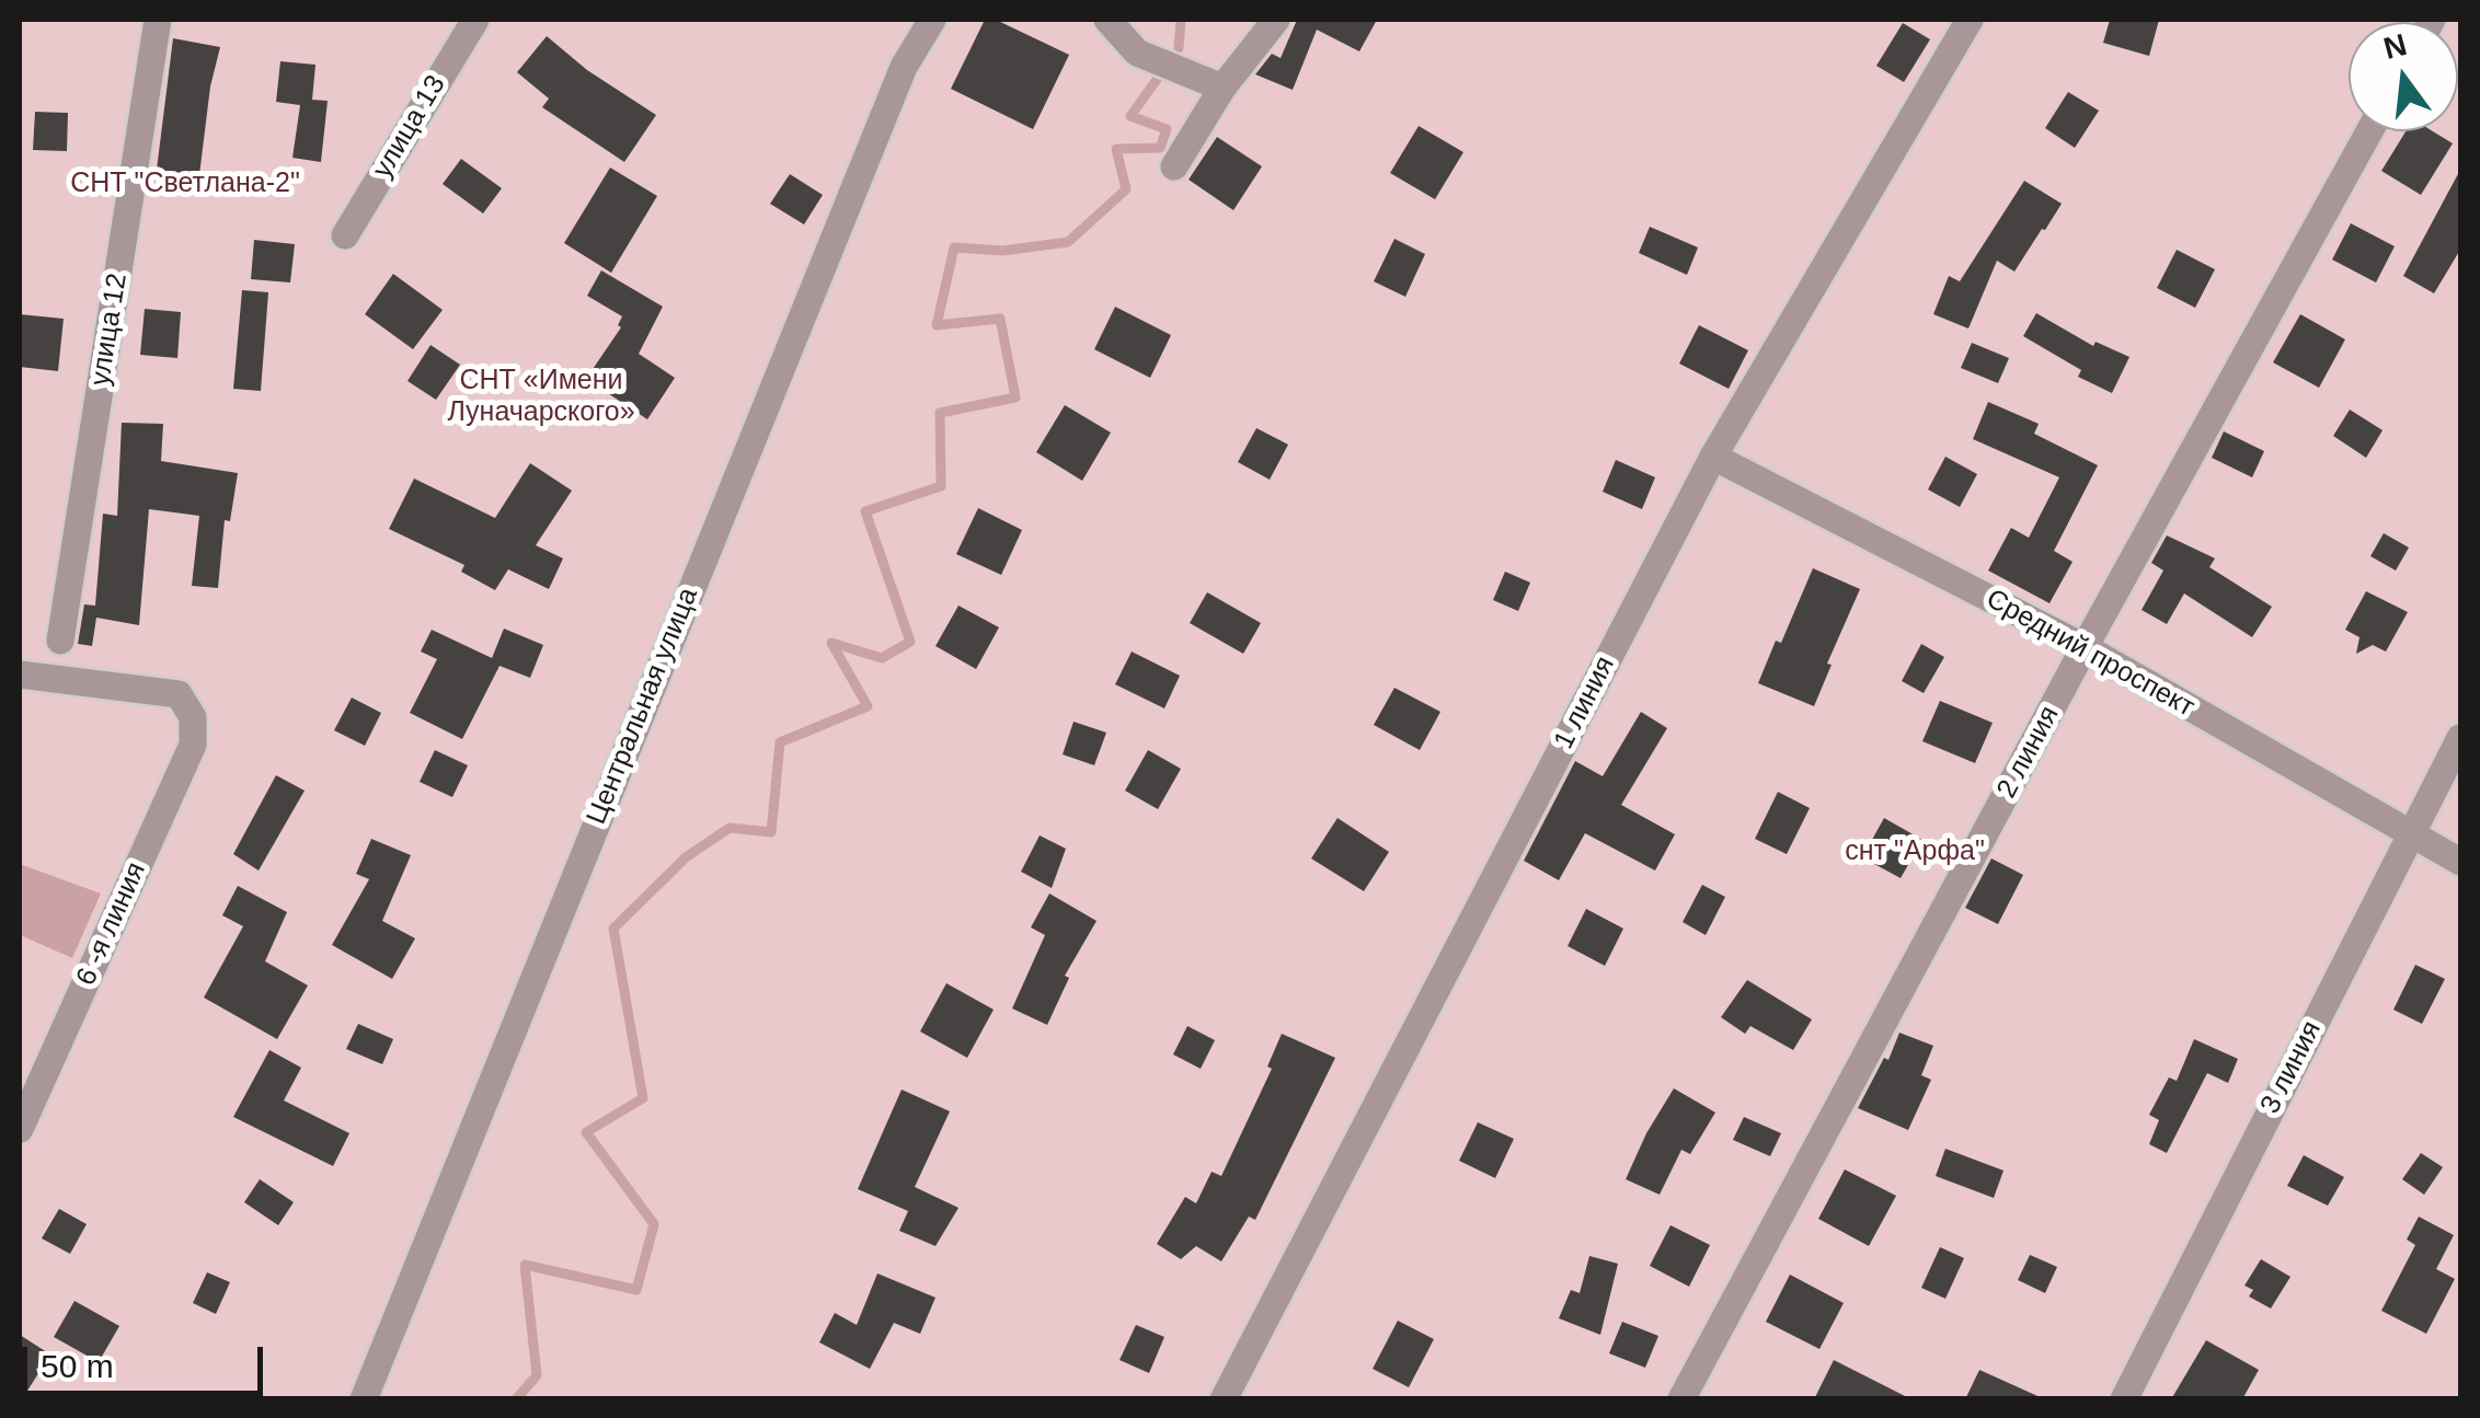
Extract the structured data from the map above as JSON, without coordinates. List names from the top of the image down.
{
  "streets": {
    "street": [
      "улица 13",
      "улица 12",
      "Средний проспект",
      "1 линия",
      "Центральная улица",
      "2 линия",
      "6 -я линия",
      "3 линия"
    ]
  },
  "crossings": [
    ["Средний проспект", "1 линия"],
    ["Средний проспект", "2 линия"],
    ["Средний проспект", "3 линия"]
  ],
  "parks": ["СНТ \"Светлана-2\"", "СНТ «Имени Луначарского»", "снт \"Арфа\""],
  "scale_bar": "50 m",
  "north": "top"
}
